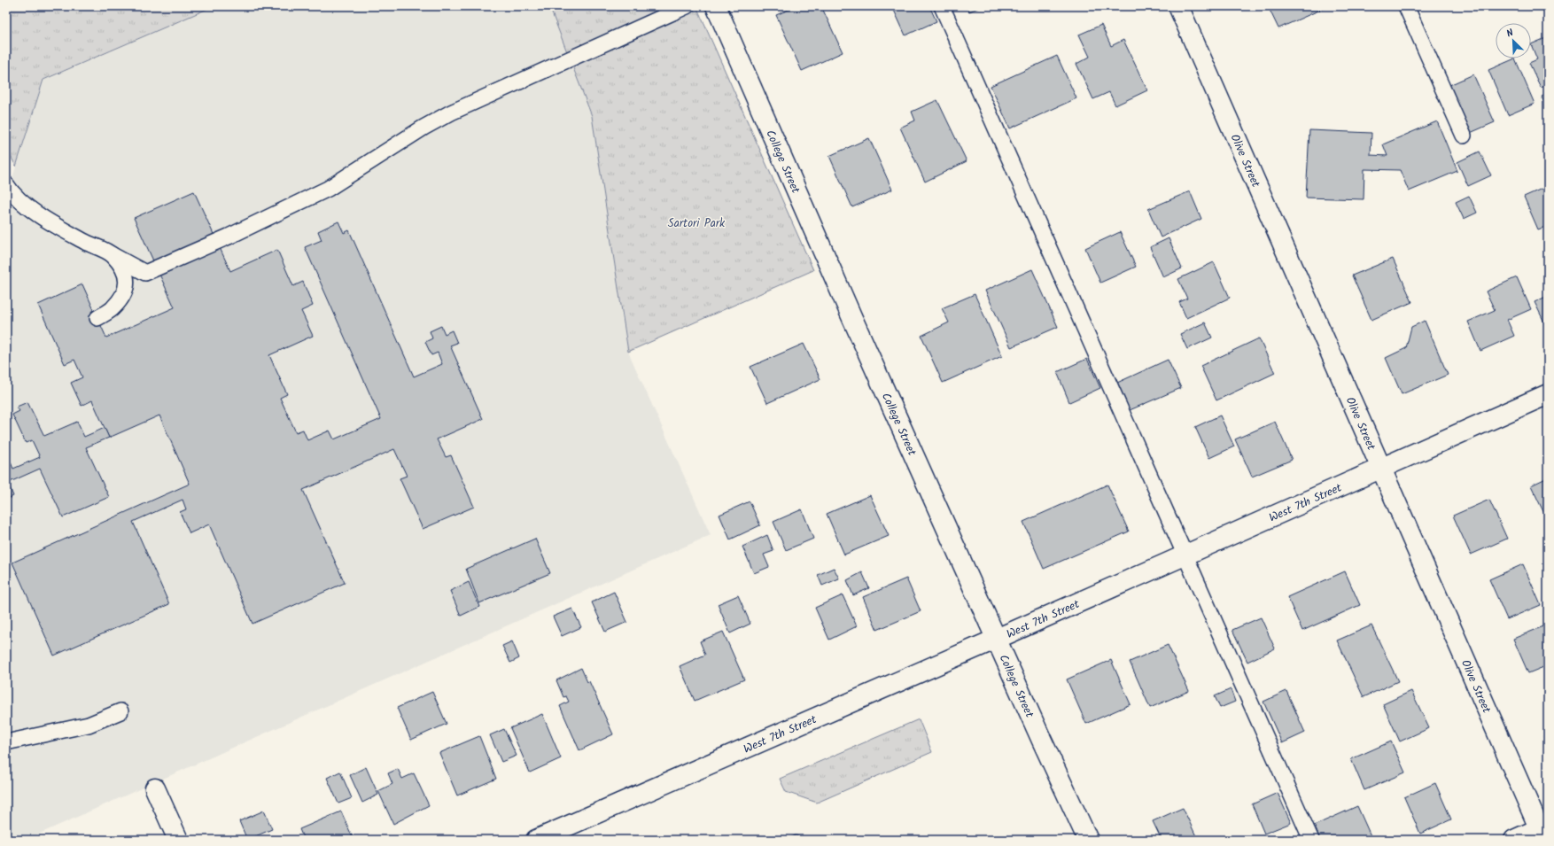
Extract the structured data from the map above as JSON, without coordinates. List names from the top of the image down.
{
  "streets": {
    "street": ["Olive Street", "College Street", "West 7th Street"]
  },
  "crossings": [
    ["Olive Street", "West 7th Street"],
    ["College Street", "West 7th Street"]
  ],
  "parks": ["Sartori Park"],
  "north": "top left"
}
